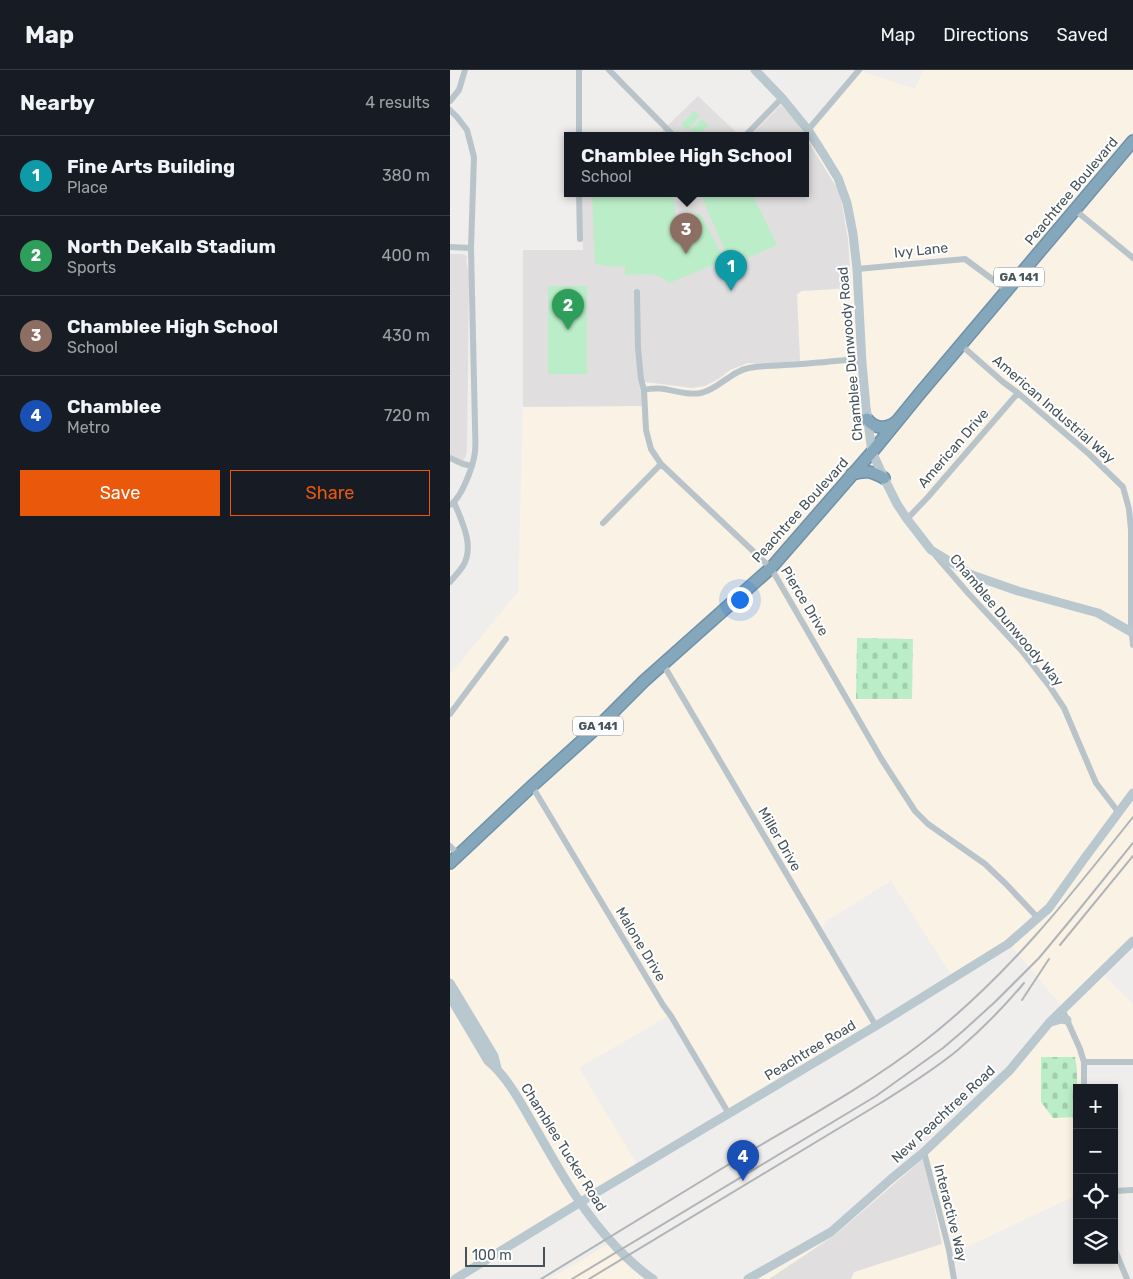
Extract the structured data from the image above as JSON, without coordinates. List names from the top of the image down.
{
  "streets": {
    "highway": ["Peachtree Boulevard", "GA 141"],
    "street": [
      "Ivy Lane",
      "Chamblee Dunwoody Road",
      "American Industrial Way",
      "American Drive",
      "Pierce Drive",
      "Chamblee Dunwoody Way",
      "Miller Drive",
      "Malone Drive",
      "Peachtree Road",
      "New Peachtree Road",
      "Chamblee Tucker Road",
      "Interactive Way"
    ]
  },
  "crossings": [
    ["Peachtree Boulevard", "Ivy Lane"],
    ["Peachtree Boulevard", "Chamblee Dunwoody Road"],
    ["Peachtree Boulevard", "American Industrial Way"],
    ["Peachtree Boulevard", "Pierce Drive"],
    ["Peachtree Boulevard", "Miller Drive"],
    ["Peachtree Boulevard", "Malone Drive"],
    ["Ivy Lane", "Chamblee Dunwoody Road"],
    ["Chamblee Dunwoody Road", "American Industrial Way"],
    ["Chamblee Dunwoody Road", "American Drive"],
    ["Chamblee Dunwoody Road", "Chamblee Dunwoody Way"],
    ["American Industrial Way", "American Drive"],
    ["Pierce Drive", "Peachtree Road"],
    ["Chamblee Dunwoody Way", "Peachtree Road"],
    ["Miller Drive", "Peachtree Road"],
    ["Malone Drive", "Peachtree Road"],
    ["Peachtree Road", "Chamblee Tucker Road"],
    ["New Peachtree Road", "Interactive Way"]
  ],
  "scale_bar": "100 m",
  "page": {
    "header": "Map",
    "nav": ["Map", "Directions", "Saved"],
    "heading": ["Nearby", "4 results"],
    "popup": ["Chamblee High School", "School"],
    "list": [
      {
        "mark": "1",
        "name": "Fine Arts Building",
        "note": "Place",
        "value": "380 m"
      },
      {
        "mark": "2",
        "name": "North DeKalb Stadium",
        "note": "Sports",
        "value": "400 m"
      },
      {
        "mark": "3",
        "name": "Chamblee High School",
        "note": "School",
        "value": "430 m"
      },
      {
        "mark": "4",
        "name": "Chamblee",
        "note": "Metro",
        "value": "720 m"
      }
    ],
    "pins": [
      "3",
      "1",
      "2",
      "4"
    ],
    "buttons": ["Save", "Share"],
    "map_buttons": ["+", "−"],
    "scale": "100 m"
  }
}
